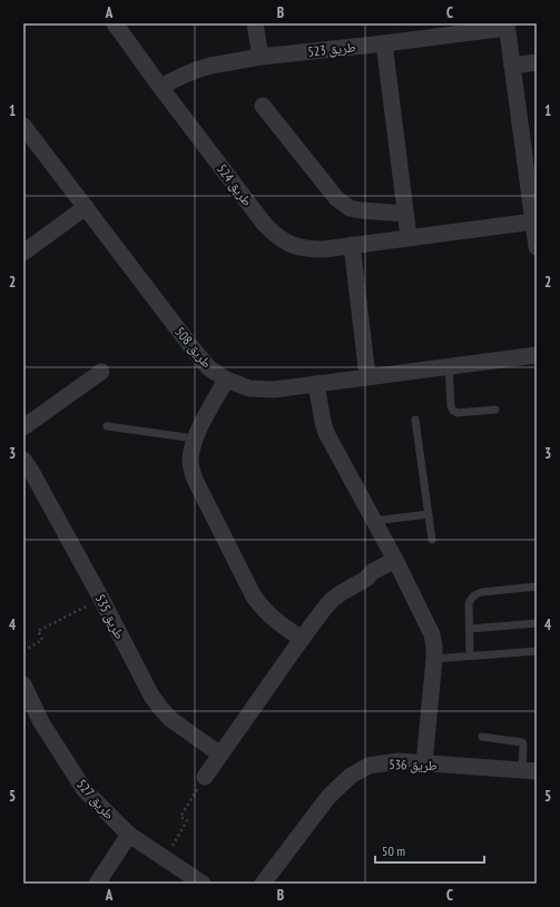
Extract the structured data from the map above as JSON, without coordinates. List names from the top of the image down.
{
  "streets": {
    "street": [
      "طريق 523",
      "طريق 524",
      "طريق 508",
      "طريق 535",
      "طريق 536",
      "طريق 527"
    ]
  },
  "crossings": [
    ["طريق 523", "طريق 524"]
  ],
  "scale_bar": "50 m",
  "grid": {
    "columns": ["A", "B", "C"],
    "rows": [
      "1",
      "2",
      "3",
      "4",
      "5"
    ]
  }
}
